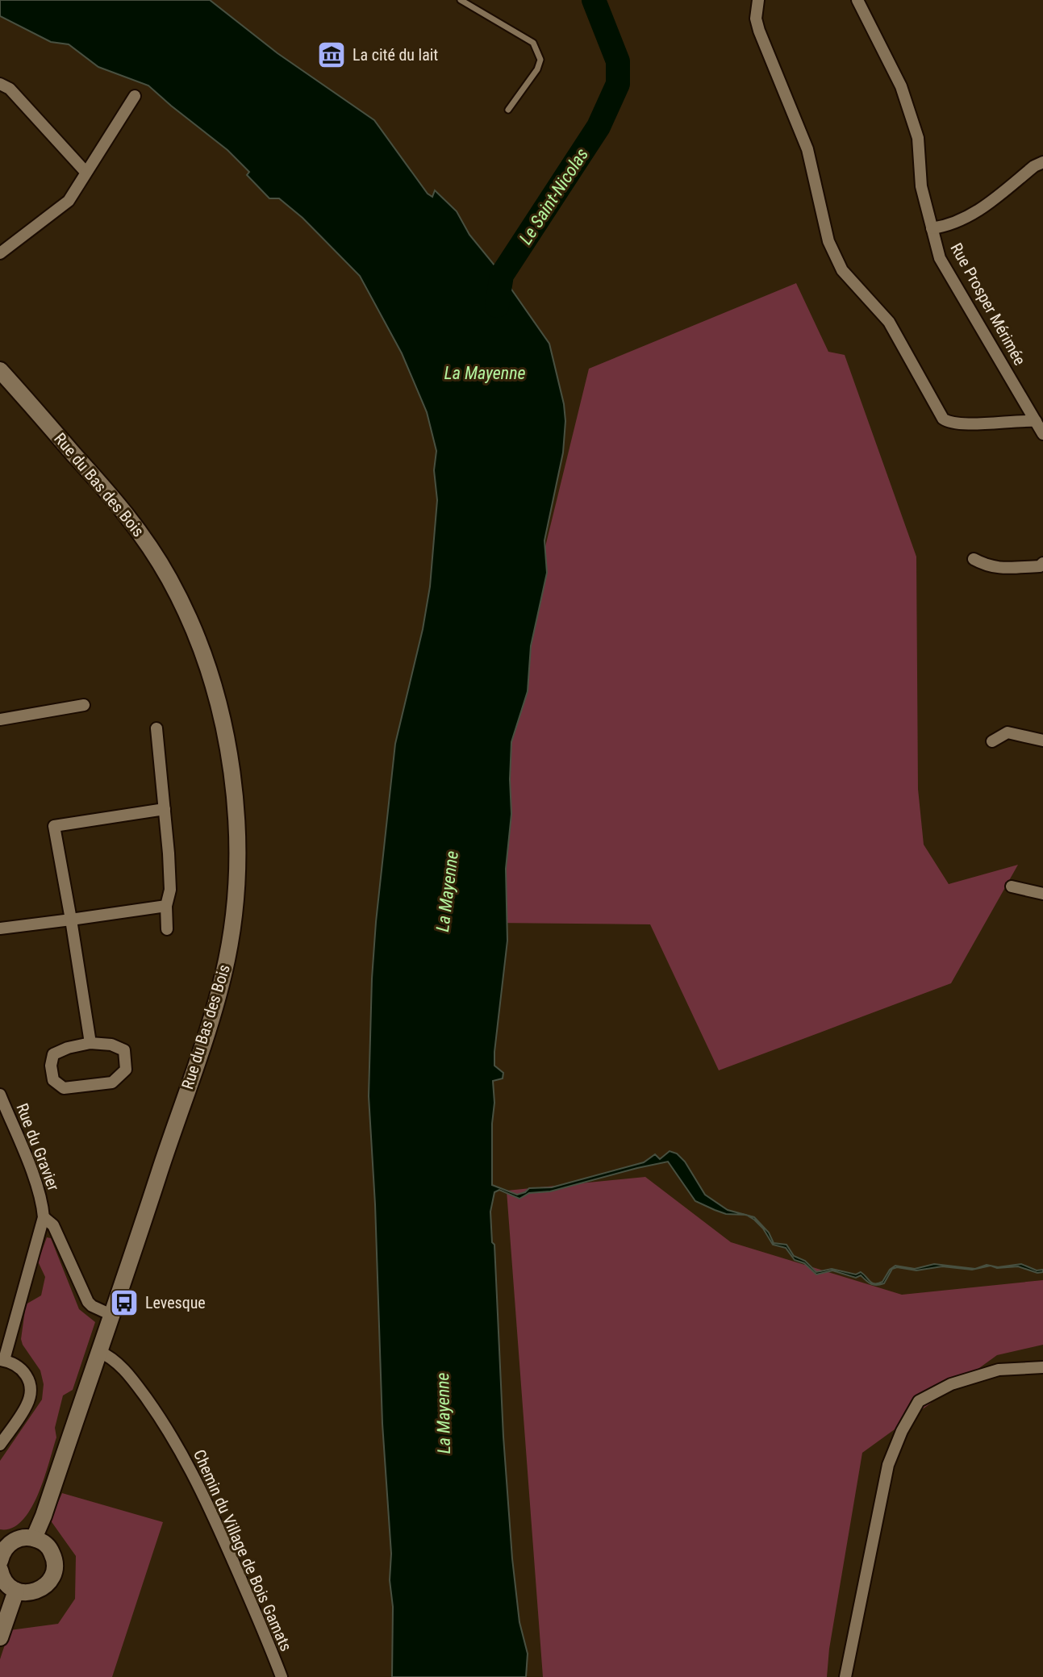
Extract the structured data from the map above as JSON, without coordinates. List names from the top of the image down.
{
  "streets": {
    "street": [
      "Rue Prosper Mérimée",
      "Rue du Bas des Bois",
      "Rue du Gravier",
      "Chemin du Village de Bois Gamats"
    ]
  },
  "crossings": [
    ["Rue du Bas des Bois", "Chemin du Village de Bois Gamats"]
  ],
  "water": ["Le Saint-Nicolas", "La Mayenne"],
  "places": {
    "museum": ["La cité du lait"],
    "bus stop": ["Levesque"]
  }
}
